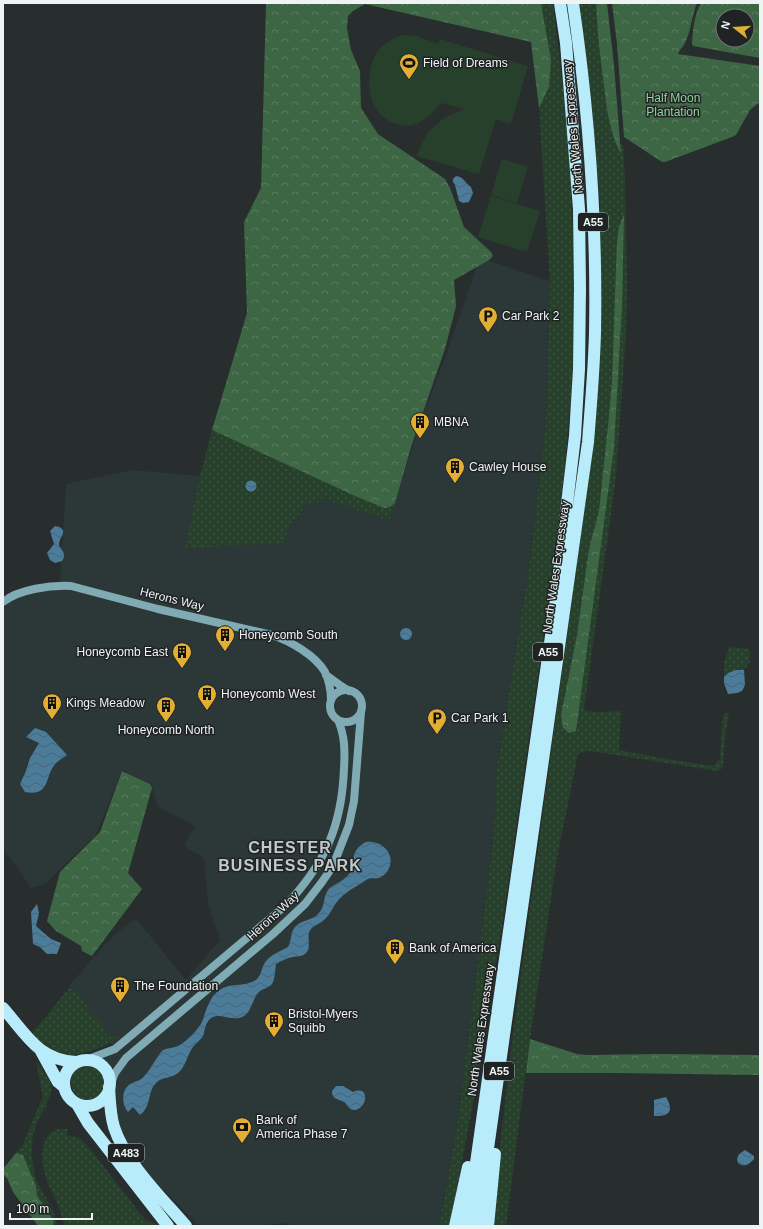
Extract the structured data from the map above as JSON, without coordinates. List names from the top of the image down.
{
  "streets": {
    "highway": ["North Wales Expressway", "A55", "A483"],
    "street": ["Herons Way"]
  },
  "crossings": [
    ["Herons Way", "A483"]
  ],
  "districts": ["CHESTER BUSINESS PARK"],
  "parks": ["Half Moon Plantation"],
  "places": {
    "sports": ["Field of Dreams"],
    "parking": ["Car Park 2", "Car Park 1"],
    "building": [
      "MBNA",
      "Cawley House",
      "Honeycomb South",
      "Honeycomb East",
      "Honeycomb West",
      "Kings Meadow",
      "Honeycomb North",
      "Bank of America",
      "The Foundation",
      "Bristol-Myers Squibb"
    ],
    "bank": ["Bank of America Phase 7"]
  },
  "scale_bar": "100 m",
  "north": "left"
}
